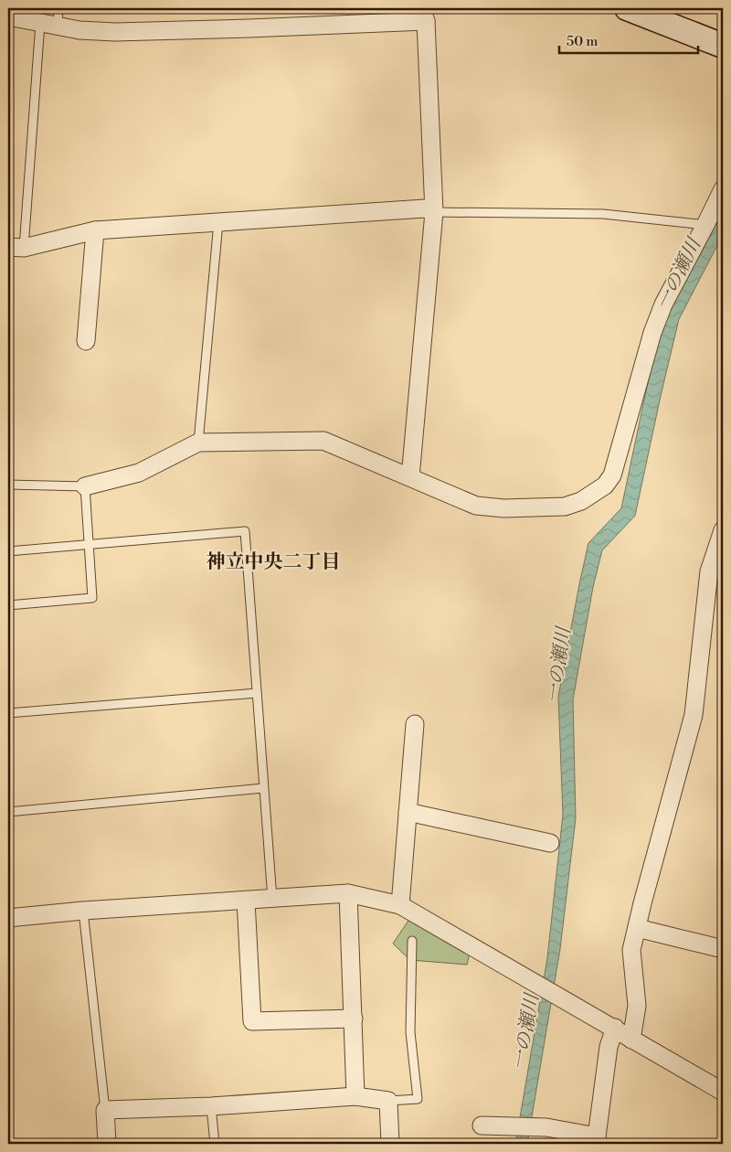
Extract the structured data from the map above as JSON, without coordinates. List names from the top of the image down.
{
  "districts": ["神立中央二丁目"],
  "water": ["一の瀬川"],
  "scale_bar": "50 m"
}
